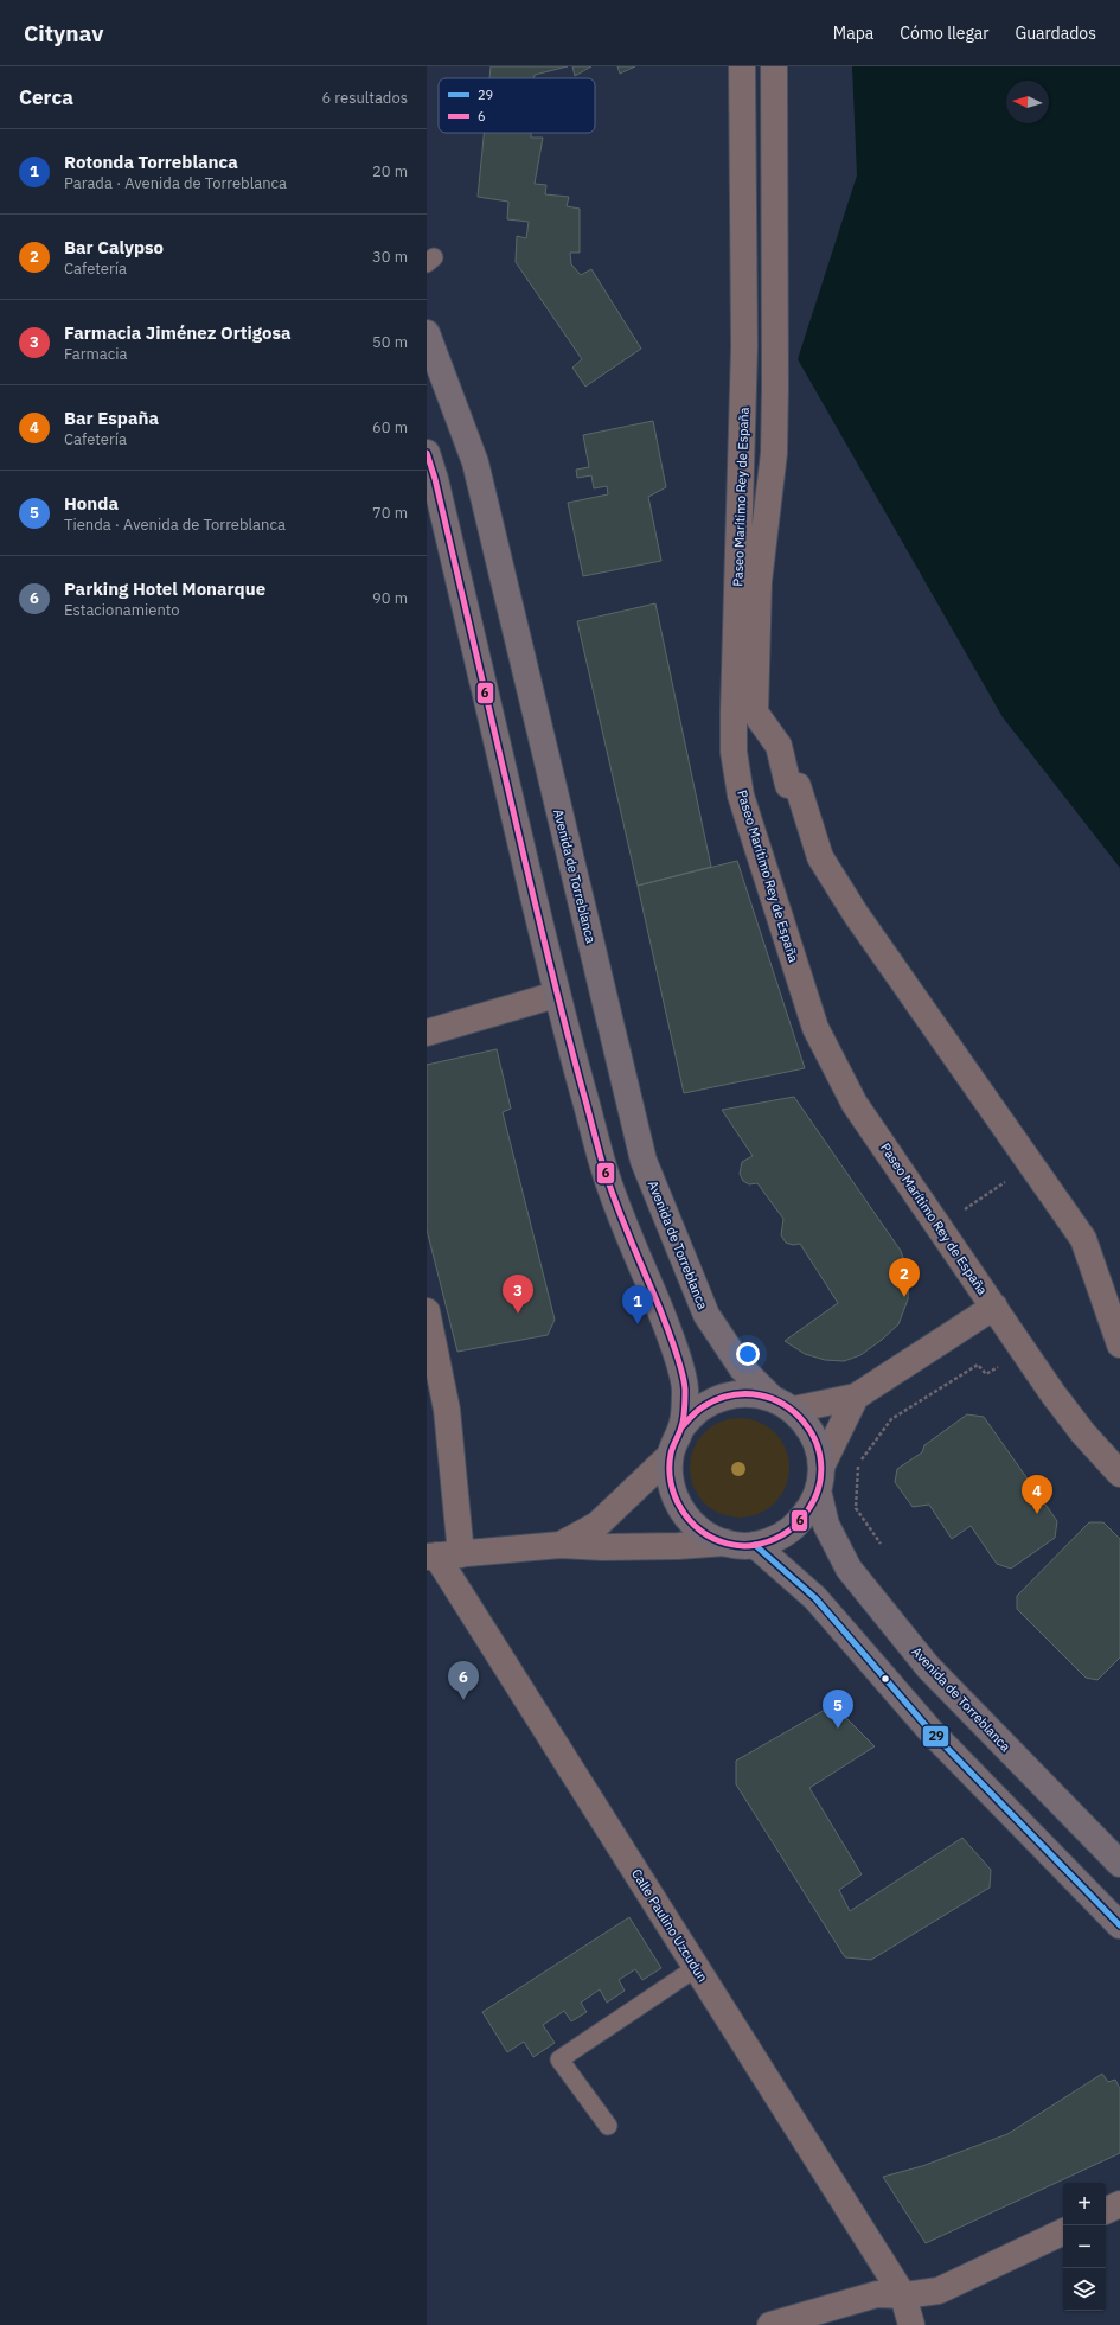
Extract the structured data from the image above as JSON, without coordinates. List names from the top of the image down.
{
  "streets": {
    "main road": ["Avenida de Torreblanca"],
    "street": ["Paseo Marítimo Rey de España", "Calle Paulino Uzcudun"]
  },
  "lines": ["transit line 6", "transit line 29"],
  "legend": ["29", "6"],
  "north": "left",
  "page": {
    "header": "Citynav",
    "nav": ["Mapa", "Cómo llegar", "Guardados"],
    "heading": ["Cerca", "6 resultados"],
    "list": [
      {
        "mark": "1",
        "name": "Rotonda Torreblanca",
        "note": "Parada · Avenida de Torreblanca",
        "value": "20 m"
      },
      {
        "mark": "2",
        "name": "Bar Calypso",
        "note": "Cafetería",
        "value": "30 m"
      },
      {
        "mark": "3",
        "name": "Farmacia Jiménez Ortigosa",
        "note": "Farmacia",
        "value": "50 m"
      },
      {
        "mark": "4",
        "name": "Bar España",
        "note": "Cafetería",
        "value": "60 m"
      },
      {
        "mark": "5",
        "name": "Honda",
        "note": "Tienda · Avenida de Torreblanca",
        "value": "70 m"
      },
      {
        "mark": "6",
        "name": "Parking Hotel Monarque",
        "note": "Estacionamiento",
        "value": "90 m"
      }
    ],
    "pins": [
      "2",
      "3",
      "1",
      "4",
      "6",
      "5"
    ],
    "map_buttons": ["+", "−"]
  }
}
